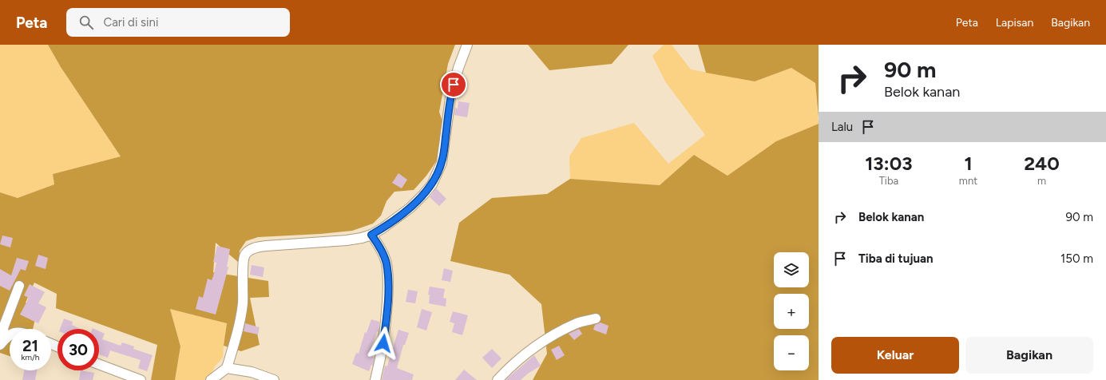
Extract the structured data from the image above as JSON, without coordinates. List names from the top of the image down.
{
  "page": {
    "header": "Peta",
    "search": "Cari di sini",
    "nav": ["Peta", "Lapisan", "Bagikan"],
    "turn": ["90 m", "Belok kanan"],
    "then": "Lalu",
    "eta": [
      "13:03",
      "Tiba",
      "1",
      "mnt",
      "240",
      "m"
    ],
    "list": [
      {
        "name": "Belok kanan",
        "value": "90 m"
      },
      {
        "name": "Tiba di tujuan",
        "value": "150 m"
      }
    ],
    "map_buttons": ["+", "−"],
    "speed": "21 km/h",
    "limit": "30",
    "buttons": ["Keluar", "Bagikan"]
  }
}
